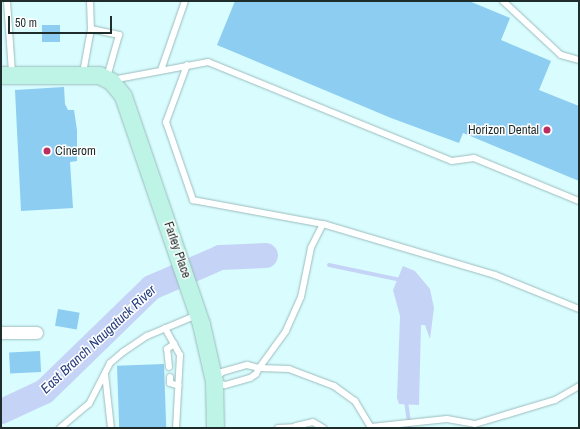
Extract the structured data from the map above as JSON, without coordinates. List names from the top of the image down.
{
  "streets": {
    "main road": ["Farley Place"]
  },
  "water": ["East Branch Naugatuck River"],
  "places": ["Horizon Dental", "Cinerom"],
  "scale_bar": "50 m"
}
